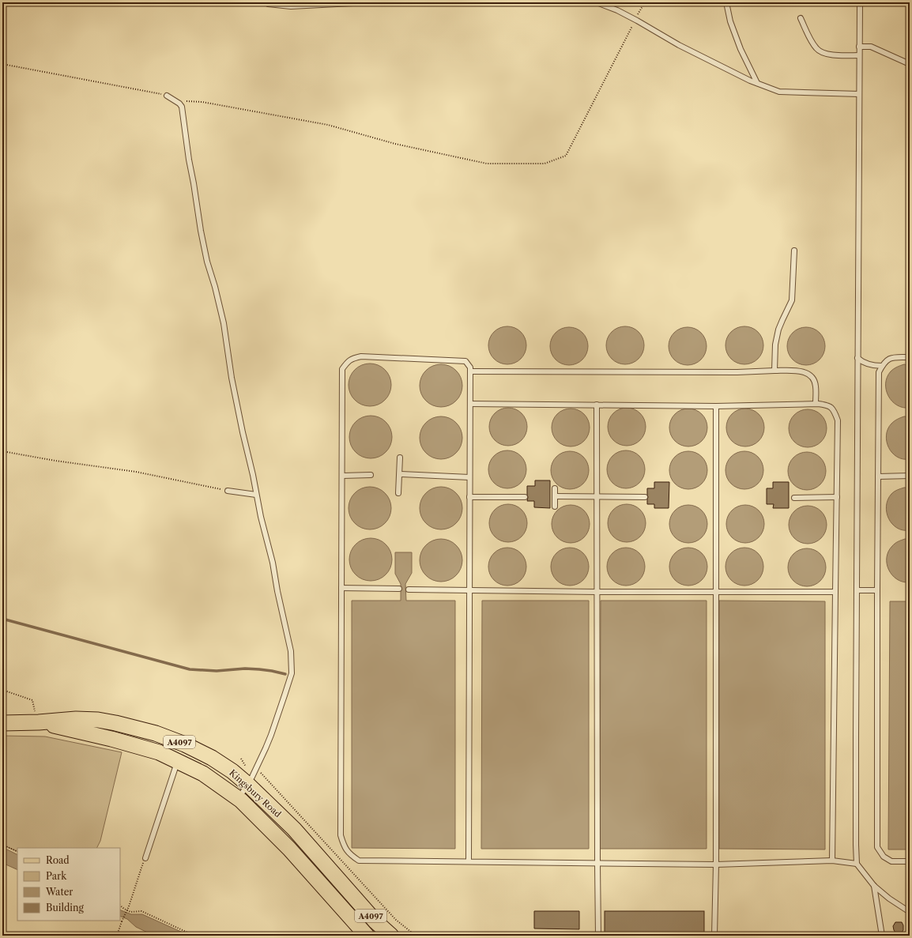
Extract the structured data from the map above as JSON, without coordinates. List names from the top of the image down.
{
  "streets": {
    "main road": ["A4097", "Kingsbury Road"]
  },
  "legend": [
    "Road",
    "Park",
    "Water",
    "Building"
  ]
}
